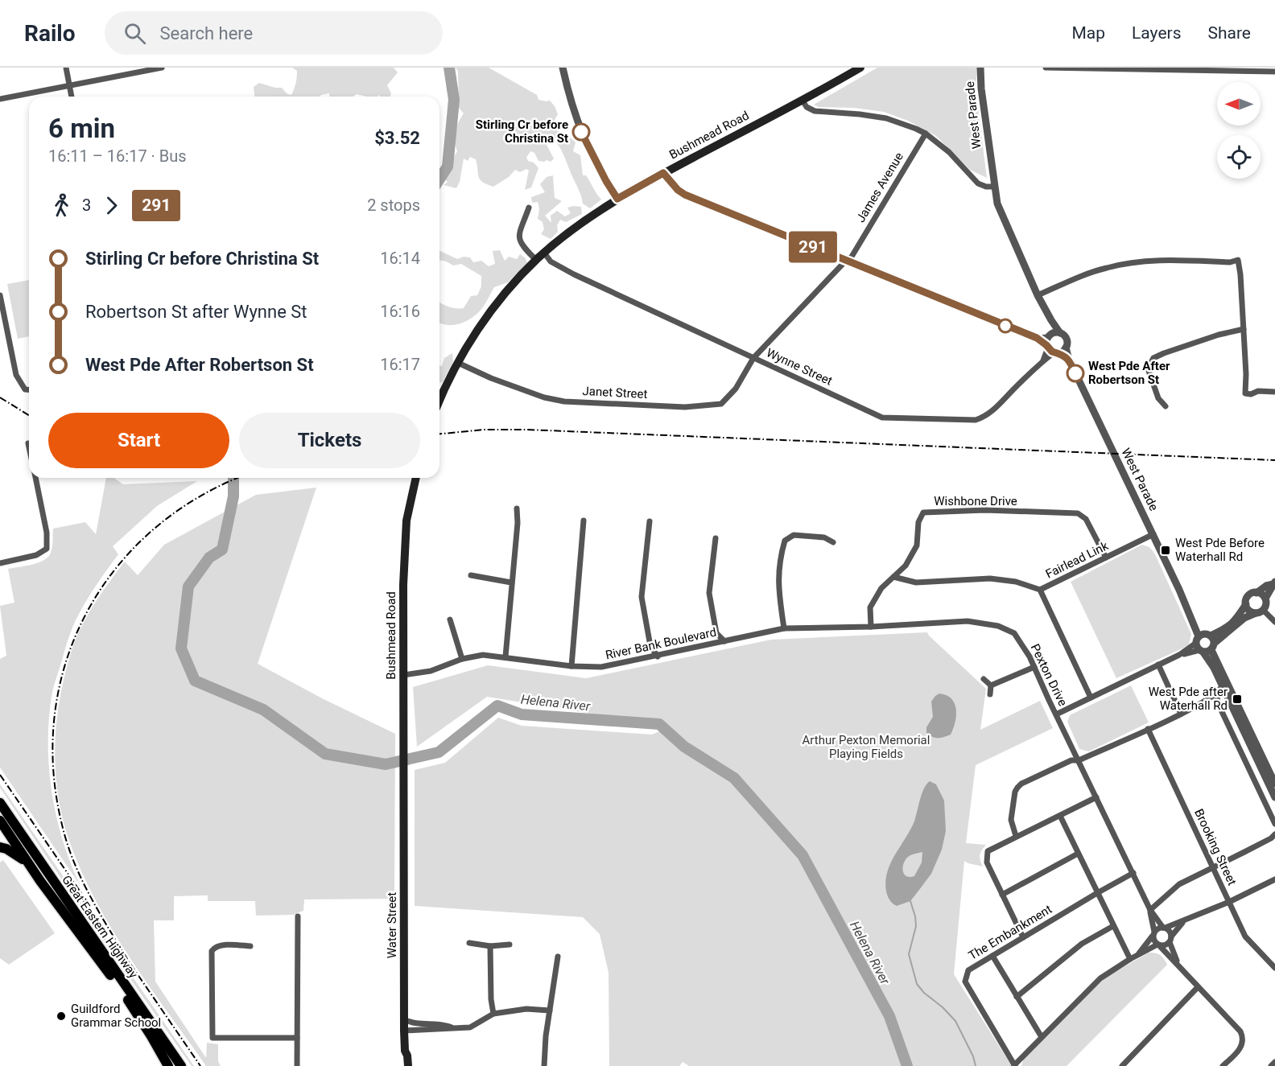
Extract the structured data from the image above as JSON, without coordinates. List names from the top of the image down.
{
  "streets": {
    "highway": ["Great Eastern Highway"],
    "main road": ["Bushmead Road", "Water Street"],
    "street": [
      "West Parade",
      "James Avenue",
      "Wynne Street",
      "Janet Street",
      "Wishbone Drive",
      "Fairlead Link",
      "River Bank Boulevard",
      "Pexton Drive",
      "Brooking Street",
      "The Embankment"
    ]
  },
  "crossings": [
    ["West Parade", "Wynne Street"],
    ["West Parade", "Fairlead Link"],
    ["Bushmead Road", "Wynne Street"],
    ["Bushmead Road", "Janet Street"],
    ["Bushmead Road", "River Bank Boulevard"],
    ["Bushmead Road", "Water Street"],
    ["James Avenue", "Wynne Street"],
    ["James Avenue", "Janet Street"],
    ["Wynne Street", "Janet Street"],
    ["Wishbone Drive", "Fairlead Link"],
    ["Wishbone Drive", "Pexton Drive"],
    ["River Bank Boulevard", "Pexton Drive"],
    ["Pexton Drive", "The Embankment"]
  ],
  "water": ["Helena River"],
  "parks": ["Arthur Pexton Memorial Playing Fields"],
  "places": {
    "other": ["Stirling Cr before Christina St", "West Pde After Robertson St", "Guildford Grammar School"],
    "transit": ["West Pde Before Waterhall Rd", "West Pde after Waterhall Rd"]
  },
  "lines": ["bus line 291"],
  "north": "left",
  "page": {
    "header": "Railo",
    "search": "Search here",
    "nav": ["Map", "Layers", "Share"],
    "on_map": "291",
    "heading": ["6 min", "16:11 – 16:17 · Bus", "$3.52"],
    "legs": ["3", "291", "2 stops"],
    "list": [
      {
        "name": "Stirling Cr before Christina St",
        "value": "16:14"
      },
      {
        "name": "Robertson St after Wynne St",
        "value": "16:16"
      },
      {
        "name": "West Pde After Robertson St",
        "value": "16:17"
      }
    ],
    "buttons": ["Start", "Tickets"]
  }
}
